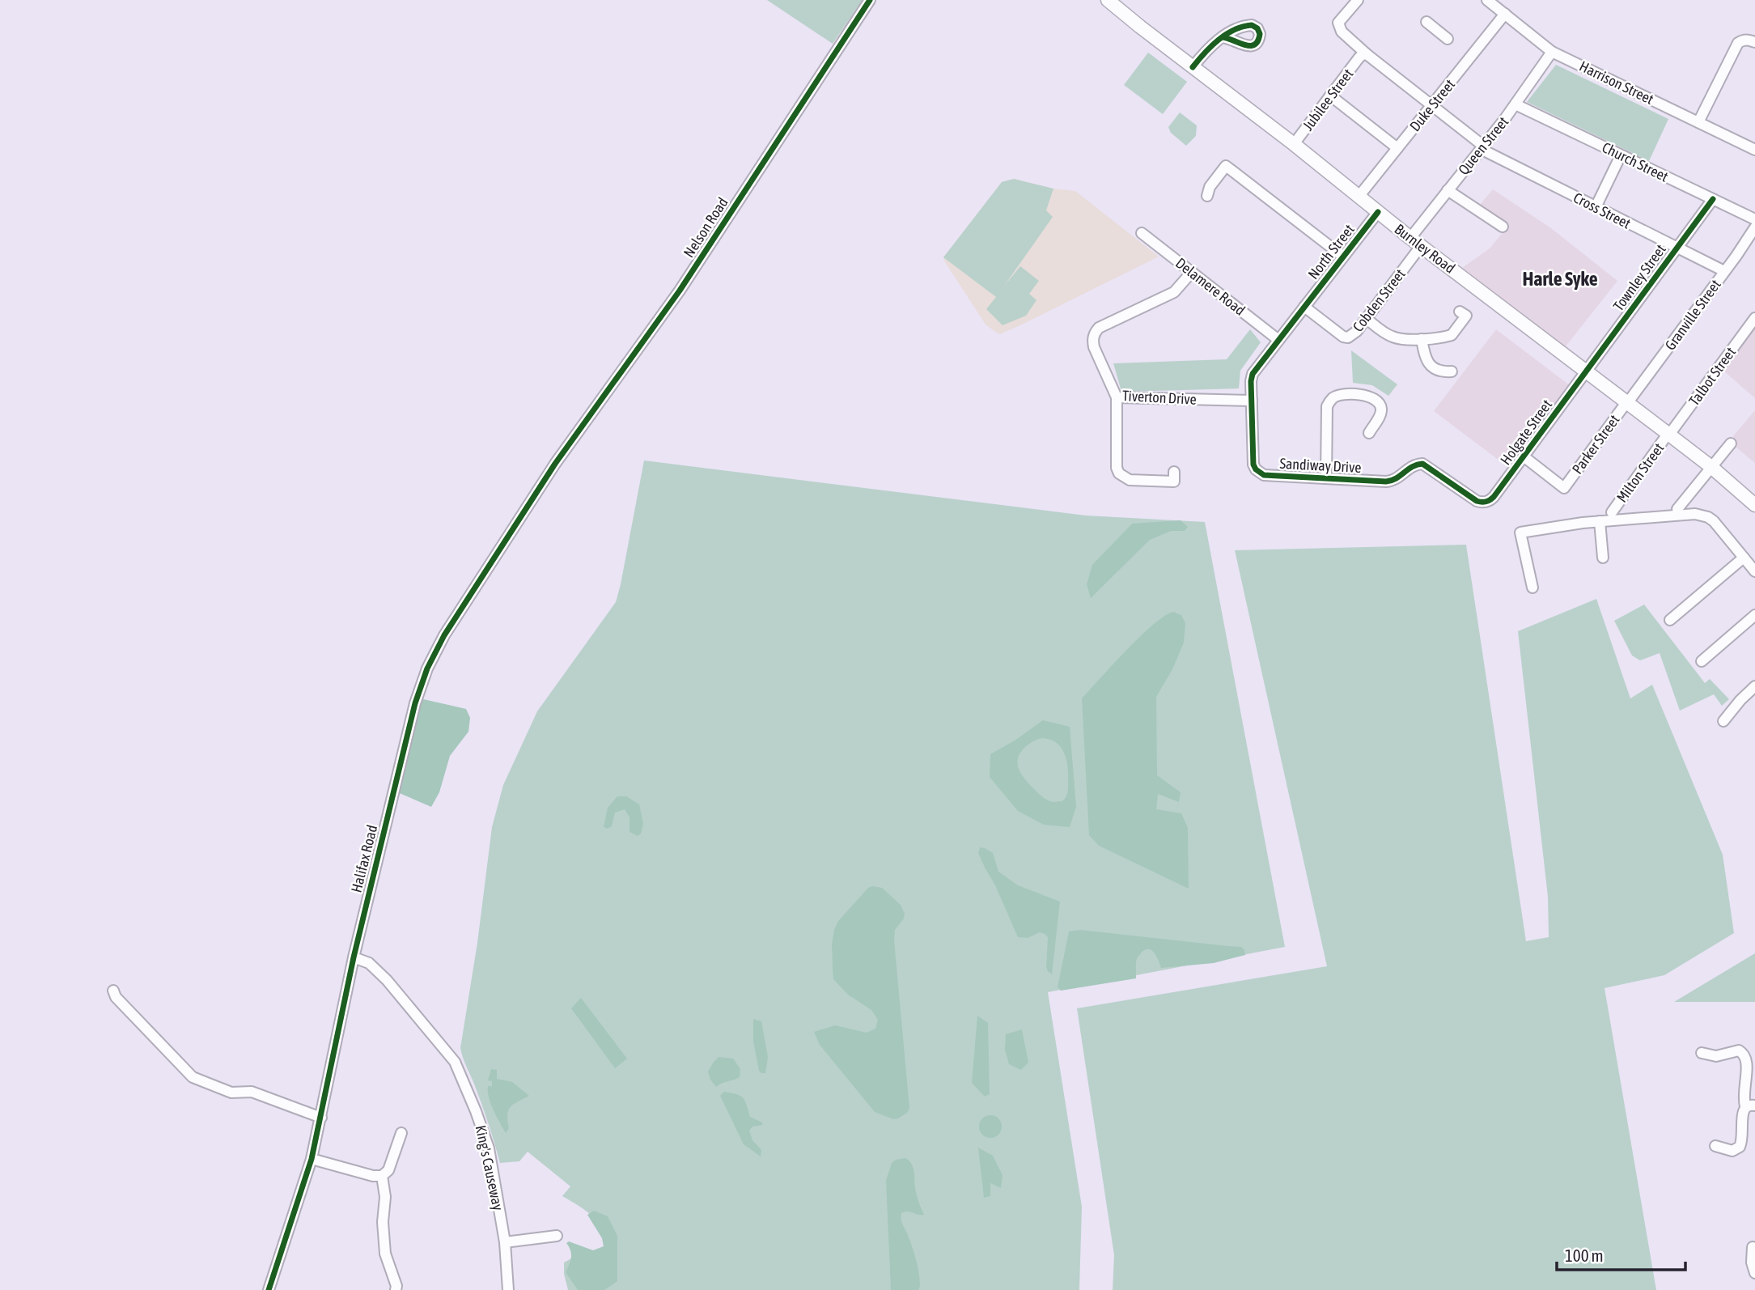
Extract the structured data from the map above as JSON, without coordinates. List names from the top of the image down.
{
  "streets": {
    "street": [
      "Harrison Street",
      "Jubilee Street",
      "Duke Street",
      "Queen Street",
      "Church Street",
      "Cross Street",
      "Nelson Road",
      "Burnley Road",
      "North Street",
      "Townley Street",
      "Delamere Road",
      "Cobden Street",
      "Granville Street",
      "Talbot Street",
      "Tiverton Drive",
      "Holgate Street",
      "Parker Street",
      "Sandiway Drive",
      "Milton Street",
      "Halifax Road",
      "King's Causeway"
    ]
  },
  "crossings": [
    ["Harrison Street", "Duke Street"],
    ["Harrison Street", "Queen Street"],
    ["Jubilee Street", "Cross Street"],
    ["Jubilee Street", "Burnley Road"],
    ["Duke Street", "Cross Street"],
    ["Duke Street", "Burnley Road"],
    ["Queen Street", "Church Street"],
    ["Queen Street", "Cross Street"],
    ["Queen Street", "Burnley Road"],
    ["Queen Street", "Cobden Street"],
    ["Church Street", "Townley Street"],
    ["Cross Street", "Townley Street"],
    ["Cross Street", "Granville Street"],
    ["Nelson Road", "Halifax Road"],
    ["Burnley Road", "North Street"],
    ["Burnley Road", "Townley Street"],
    ["Burnley Road", "Cobden Street"],
    ["Burnley Road", "Granville Street"],
    ["Burnley Road", "Talbot Street"],
    ["Burnley Road", "Holgate Street"],
    ["Burnley Road", "Parker Street"],
    ["Burnley Road", "Milton Street"],
    ["North Street", "Cobden Street"],
    ["North Street", "Sandiway Drive"],
    ["Townley Street", "Holgate Street"],
    ["Delamere Road", "Tiverton Drive"],
    ["Delamere Road", "Sandiway Drive"],
    ["Cobden Street", "Sandiway Drive"],
    ["Granville Street", "Parker Street"],
    ["Talbot Street", "Milton Street"],
    ["Tiverton Drive", "Sandiway Drive"],
    ["Holgate Street", "Parker Street"],
    ["Holgate Street", "Sandiway Drive"],
    ["Halifax Road", "King's Causeway"]
  ],
  "districts": ["Harle Syke"],
  "scale_bar": "100 m"
}
